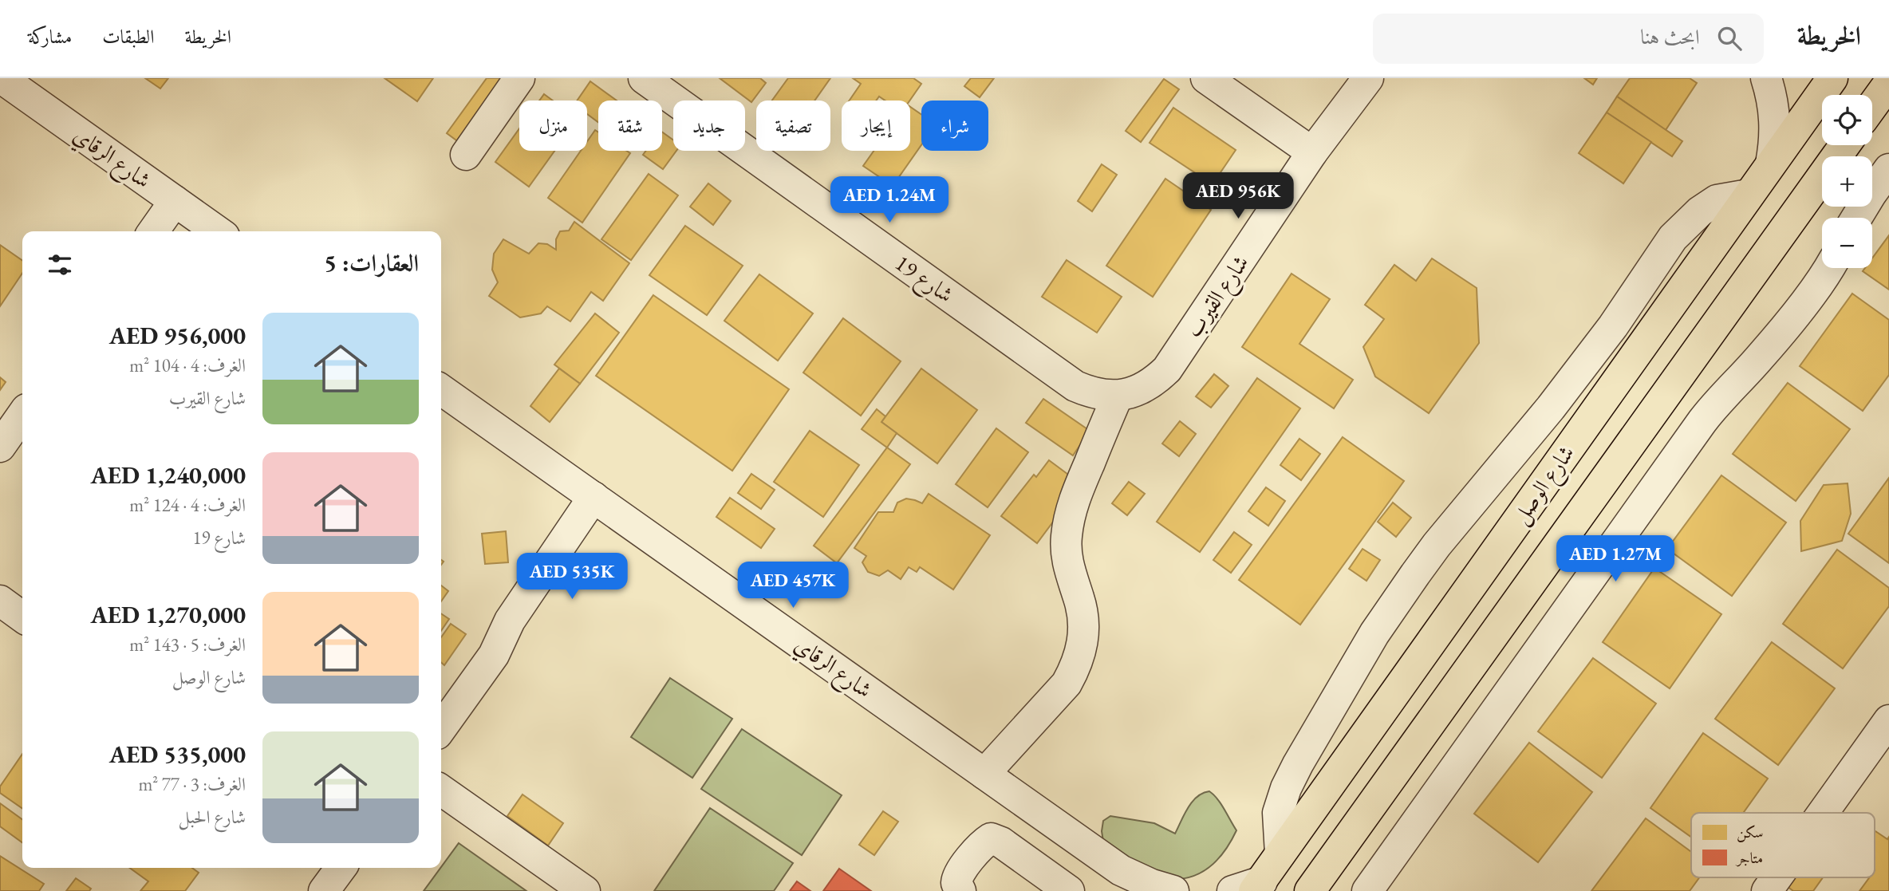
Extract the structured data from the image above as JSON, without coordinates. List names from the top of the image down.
{
  "streets": {
    "main road": ["شارع الوصل"],
    "street": ["شارع الرقاي", "شارع 19", "شارع القيرب"]
  },
  "crossings": [
    ["شارع 19", "شارع القيرب"]
  ],
  "legend": ["سكن", "متاجر"],
  "page": {
    "header": "الخريطة",
    "search": "ابحث هنا",
    "nav": ["الخريطة", "الطبقات", "مشاركة"],
    "map_buttons": ["+", "−"],
    "chip": [
      "شراء",
      "إيجار",
      "تصفية",
      "جديد",
      "شقة",
      "منزل"
    ],
    "price": [
      "AED 956K",
      "AED 1.24M",
      "AED 1.27M",
      "AED 535K",
      "AED 457K"
    ],
    "heading": "العقارات: 5",
    "list": [
      {
        "name": "AED 956,000",
        "note": "الغرف: 4 · 104 m² · شارع القيرب"
      },
      {
        "name": "AED 1,240,000",
        "note": "الغرف: 4 · 124 m² · شارع 19"
      },
      {
        "name": "AED 1,270,000",
        "note": "الغرف: 5 · 143 m² · شارع الوصل"
      },
      {
        "name": "AED 535,000",
        "note": "الغرف: 3 · 77 m² · شارع الحبل"
      }
    ]
  }
}
